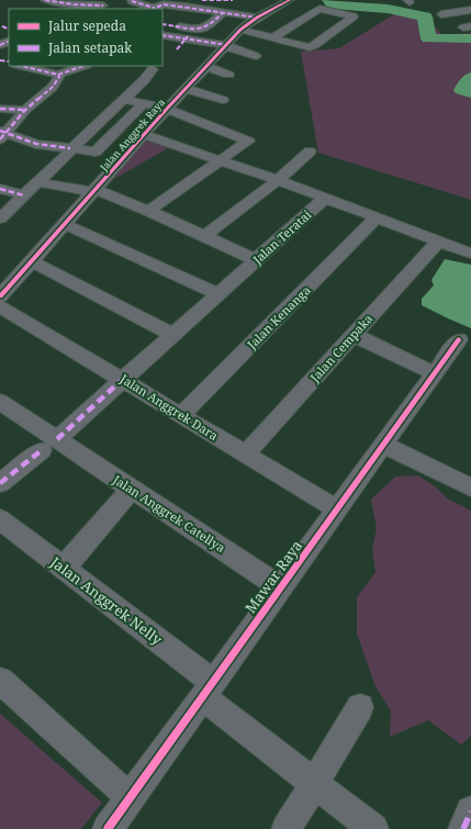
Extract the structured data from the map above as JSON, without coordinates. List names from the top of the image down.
{
  "streets": {
    "street": [
      "Jalan Anggrek Raya",
      "Jalan Teratai",
      "Jalan Kenanga",
      "Jalan Cempaka",
      "Jalan Anggrek Dara",
      "Jalan Anggrek Catellya",
      "Mawar Raya",
      "Jalan Anggrek Nelly"
    ]
  },
  "crossings": [
    ["Jalan Teratai", "Jalan Anggrek Dara"],
    ["Jalan Kenanga", "Jalan Anggrek Dara"],
    ["Jalan Cempaka", "Jalan Anggrek Dara"],
    ["Jalan Anggrek Dara", "Mawar Raya"],
    ["Jalan Anggrek Catellya", "Mawar Raya"],
    ["Mawar Raya", "Jalan Anggrek Nelly"]
  ],
  "legend": ["Jalur sepeda", "Jalan setapak"]
}
